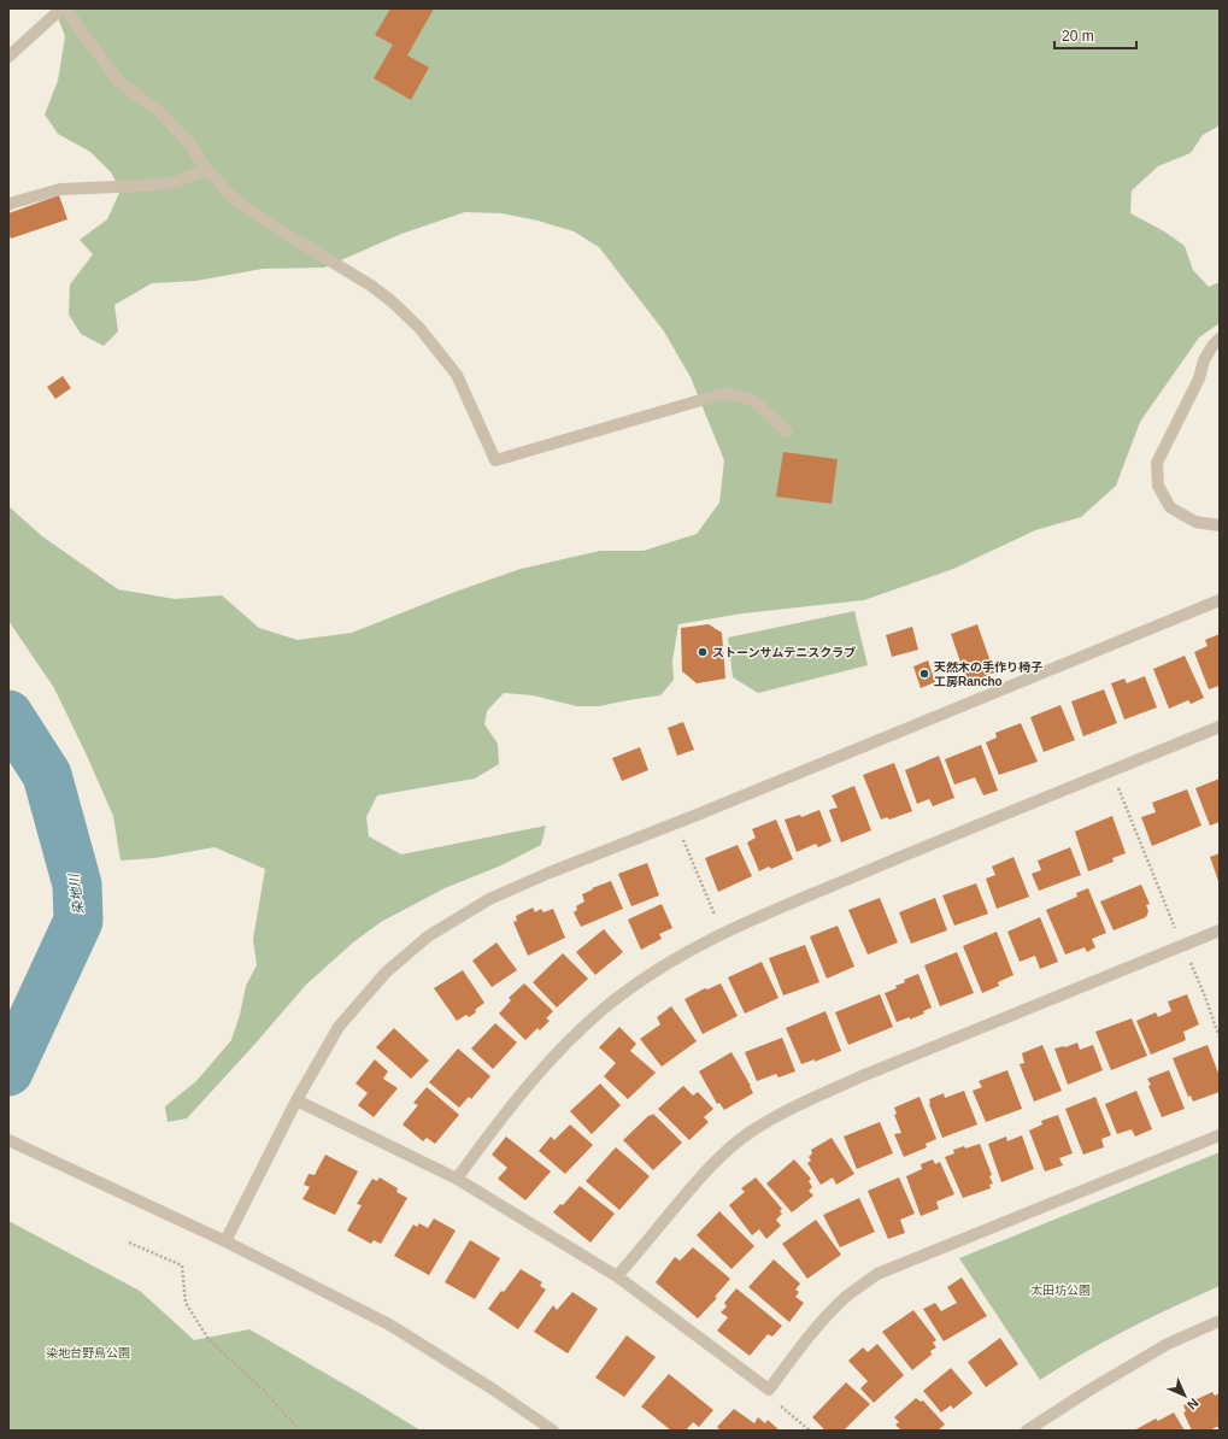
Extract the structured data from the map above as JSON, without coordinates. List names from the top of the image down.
{
  "water": ["染地川"],
  "parks": ["太田坊公園", "染地台野鳥公園"],
  "places": ["ストーンサムテニスクラブ", "天然木の手作り椅子 工房Rancho"],
  "scale_bar": "20 m",
  "north": "bottom right"
}
